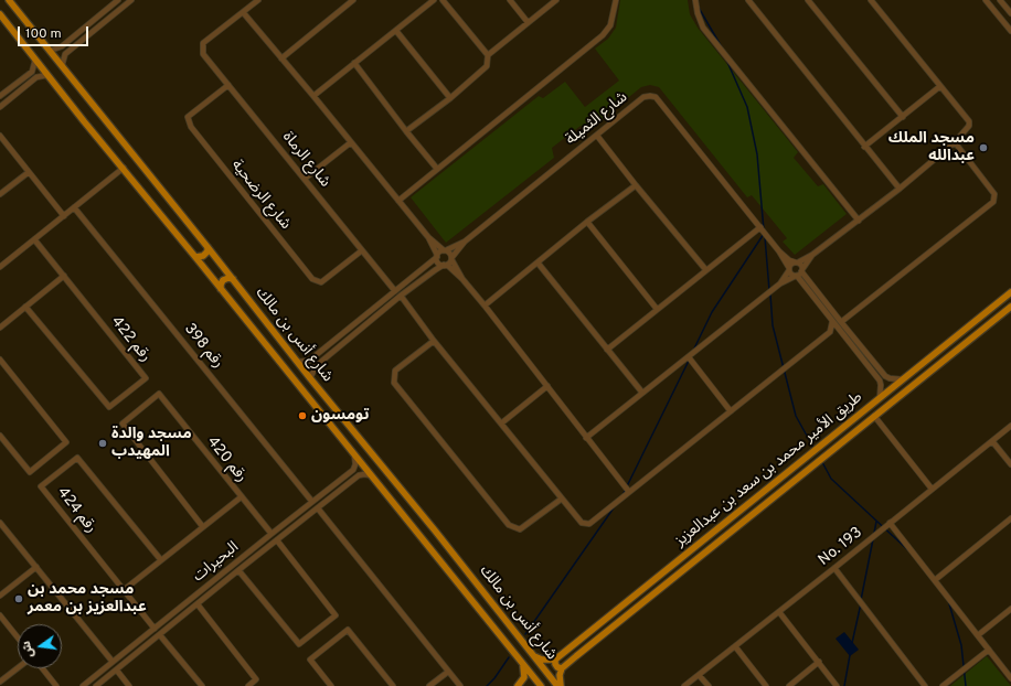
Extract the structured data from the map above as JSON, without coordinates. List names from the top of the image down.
{
  "streets": {
    "main road": ["شارع أنس بن مالك", "طريق الأمير محمد بن سعد بن عبدالعزيز"],
    "street": [
      "شارع الثميلة",
      "شارع الرماة",
      "شارع الرضحية",
      "رقم 422",
      "رقم 398",
      "رقم 420",
      "رقم 424",
      "No. 193",
      "البحيرات"
    ]
  },
  "crossings": [
    ["شارع الرماة", "شارع الرضحية"],
    ["شارع أنس بن مالك", "البحيرات"],
    ["رقم 398", "البحيرات"],
    ["رقم 420", "البحيرات"],
    ["رقم 424", "البحيرات"]
  ],
  "places": [
    "مسجد الملك عبدالله",
    "تومسون",
    "مسجد والدة المهيدب",
    "مسجد محمد بن عبدالعزيز بن معمر"
  ],
  "scale_bar": "100 m",
  "north": "left"
}
